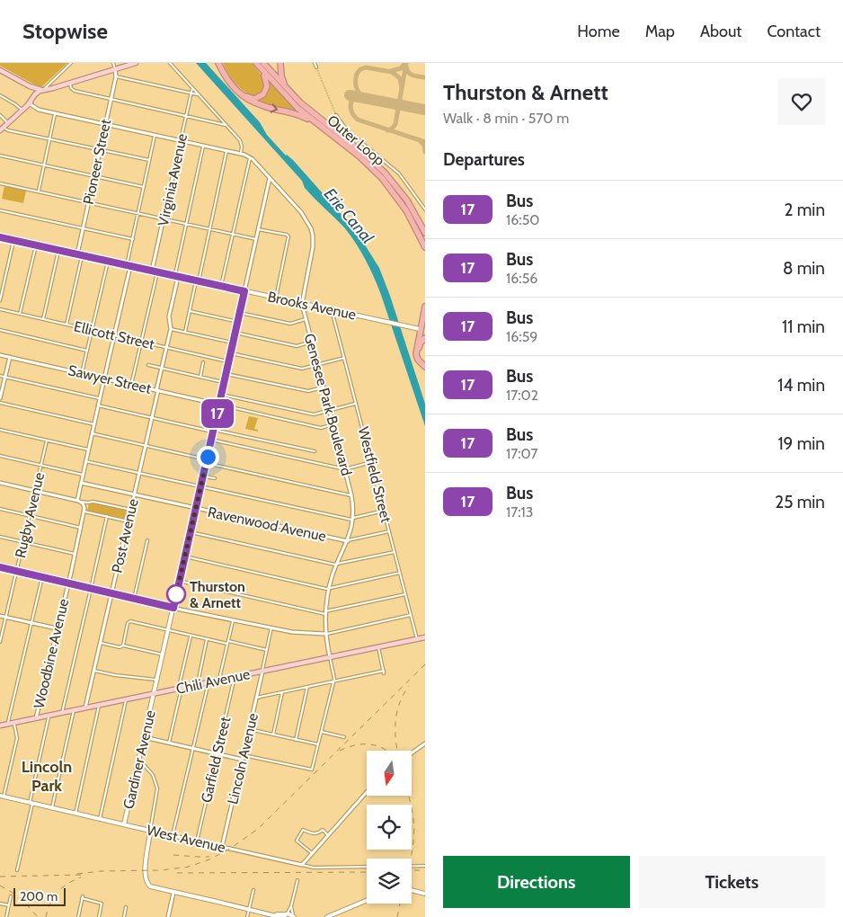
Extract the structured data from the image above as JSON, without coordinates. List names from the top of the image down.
{
  "streets": {
    "highway": ["Outer Loop"],
    "main road": [
      "Brooks Avenue",
      "Chili Avenue",
      "Gardiner Avenue",
      "West Avenue"
    ],
    "street": [
      "Pioneer Street",
      "Virginia Avenue",
      "Ellicott Street",
      "Sawyer Street",
      "Genesee Park Boulevard",
      "Westfield Street",
      "Rugby Avenue",
      "Ravenwood Avenue",
      "Post Avenue",
      "Woodbine Avenue",
      "Lincoln Avenue",
      "Garfield Street"
    ]
  },
  "crossings": [
    ["Pioneer Street", "Brooks Avenue"],
    ["Pioneer Street", "Genesee Park Boulevard"],
    ["Virginia Avenue", "Brooks Avenue"],
    ["Virginia Avenue", "Genesee Park Boulevard"],
    ["Brooks Avenue", "Genesee Park Boulevard"],
    ["Brooks Avenue", "Westfield Street"],
    ["Brooks Avenue", "Post Avenue"],
    ["Brooks Avenue", "Gardiner Avenue"],
    ["Ellicott Street", "Post Avenue"],
    ["Ellicott Street", "Gardiner Avenue"],
    ["Sawyer Street", "Post Avenue"],
    ["Sawyer Street", "Gardiner Avenue"],
    ["Genesee Park Boulevard", "Ravenwood Avenue"],
    ["Genesee Park Boulevard", "Post Avenue"],
    ["Genesee Park Boulevard", "Chili Avenue"],
    ["Westfield Street", "Ravenwood Avenue"],
    ["Westfield Street", "Chili Avenue"],
    ["Ravenwood Avenue", "Post Avenue"],
    ["Ravenwood Avenue", "Gardiner Avenue"],
    ["Post Avenue", "Chili Avenue"],
    ["Woodbine Avenue", "Chili Avenue"],
    ["Chili Avenue", "Lincoln Avenue"],
    ["Chili Avenue", "Gardiner Avenue"],
    ["Chili Avenue", "Garfield Street"],
    ["Lincoln Avenue", "West Avenue"],
    ["Gardiner Avenue", "West Avenue"],
    ["Garfield Street", "West Avenue"]
  ],
  "districts": ["Lincoln Park"],
  "water": ["Erie Canal"],
  "places": ["Thurston & Arnett"],
  "lines": ["bus line 17"],
  "scale_bar": "200 m",
  "north": "bottom",
  "page": {
    "header": "Stopwise",
    "nav": [
      "Home",
      "Map",
      "About",
      "Contact"
    ],
    "on_map": "17",
    "heading": [
      ["Thurston & Arnett", "Walk · 8 min · 570 m"],
      "Departures"
    ],
    "list": [
      {
        "mark": "17",
        "name": "Bus",
        "note": "16:50",
        "value": "2 min"
      },
      {
        "mark": "17",
        "name": "Bus",
        "note": "16:56",
        "value": "8 min"
      },
      {
        "mark": "17",
        "name": "Bus",
        "note": "16:59",
        "value": "11 min"
      },
      {
        "mark": "17",
        "name": "Bus",
        "note": "17:02",
        "value": "14 min"
      },
      {
        "mark": "17",
        "name": "Bus",
        "note": "17:07",
        "value": "19 min"
      },
      {
        "mark": "17",
        "name": "Bus",
        "note": "17:13",
        "value": "25 min"
      }
    ],
    "buttons": ["Directions", "Tickets"],
    "scale": "200 m"
  }
}
